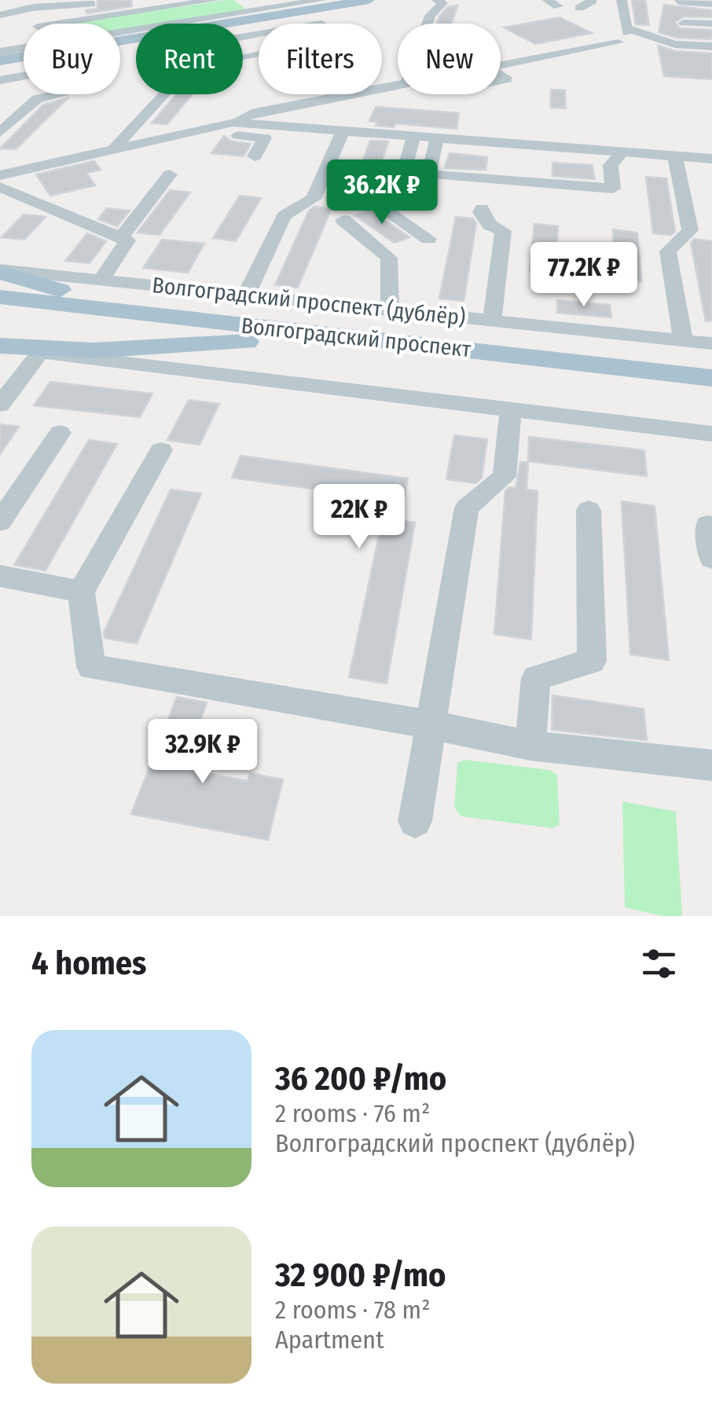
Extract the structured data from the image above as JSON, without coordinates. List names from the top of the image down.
{
  "streets": {
    "main road": ["Волгоградский проспект (дублёр)", "Волгоградский проспект"]
  },
  "crossings": [
    ["Волгоградский проспект (дублёр)", "Волгоградский проспект"]
  ],
  "page": {
    "chip": [
      "Buy",
      "Rent",
      "Filters",
      "New"
    ],
    "price": [
      "36.2K ₽",
      "77.2K ₽",
      "22K ₽",
      "32.9K ₽"
    ],
    "heading": "4 homes",
    "list": [
      {
        "name": "36 200 ₽/mo",
        "note": "2 rooms · 76 m² · Волгоградский проспект (дублёр)"
      },
      {
        "name": "32 900 ₽/mo",
        "note": "2 rooms · 78 m² · Apartment"
      }
    ]
  }
}
